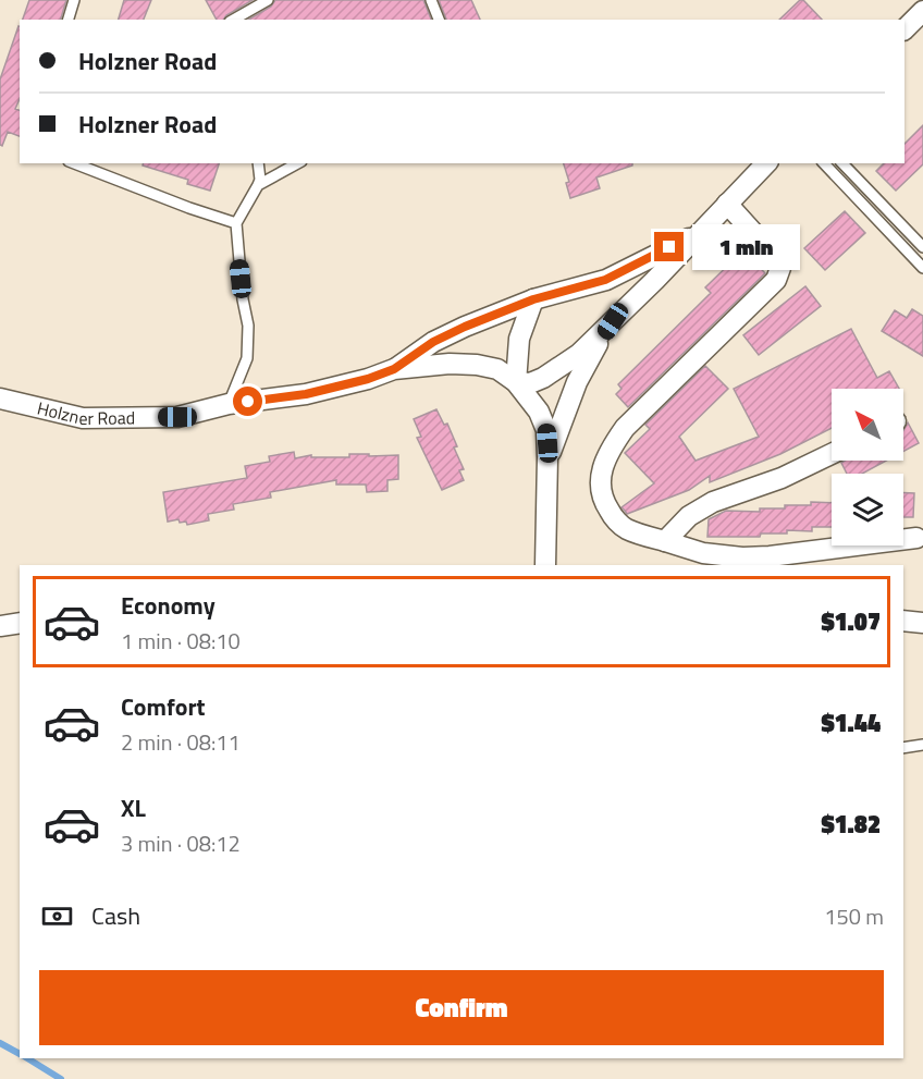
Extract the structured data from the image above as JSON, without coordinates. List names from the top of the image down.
{
  "streets": {
    "street": ["Holzner Road"]
  },
  "north": "top left",
  "page": {
    "banner": ["Holzner Road", "Holzner Road"],
    "bubble": "1 min",
    "list": [
      {
        "name": "Economy",
        "note": "1 min · 08:10",
        "value": "$1.07"
      },
      {
        "name": "Comfort",
        "note": "2 min · 08:11",
        "value": "$1.44"
      },
      {
        "name": "XL",
        "note": "3 min · 08:12",
        "value": "$1.82"
      }
    ],
    "pay": ["Cash", "150 m"],
    "buttons": "Confirm"
  }
}
